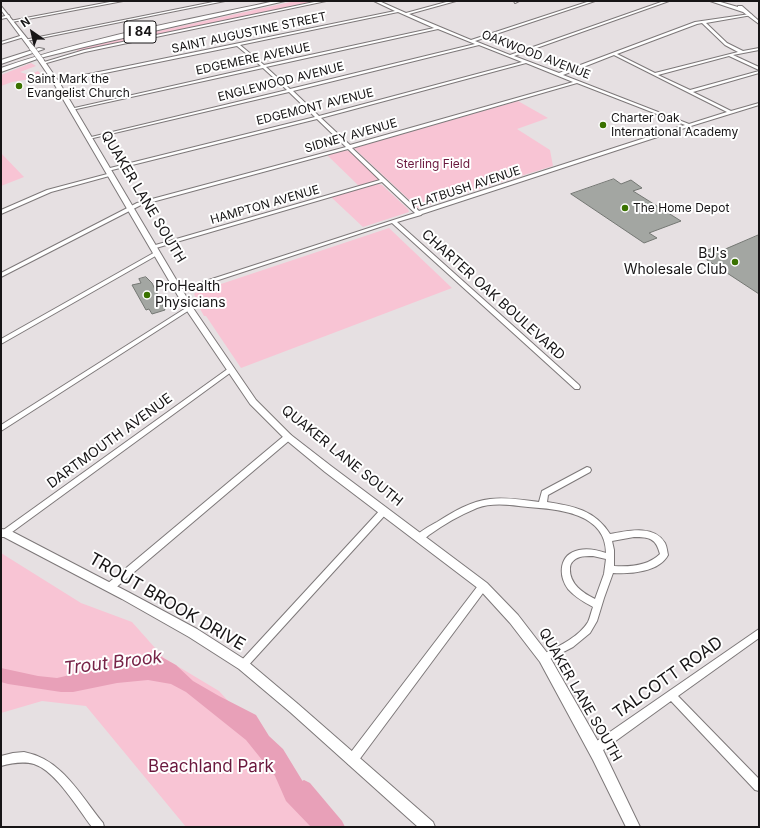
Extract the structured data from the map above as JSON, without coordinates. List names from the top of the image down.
{
  "streets": {
    "highway": ["I 84"],
    "main road": ["QUAKER LANE SOUTH", "TROUT BROOK DRIVE"],
    "street": [
      "SAINT AUGUSTINE STREET",
      "OAKWOOD AVENUE",
      "EDGEMERE AVENUE",
      "ENGLEWOOD AVENUE",
      "EDGEMONT AVENUE",
      "SIDNEY AVENUE",
      "FLATBUSH AVENUE",
      "HAMPTON AVENUE",
      "CHARTER OAK BOULEVARD",
      "DARTMOUTH AVENUE",
      "TALCOTT ROAD"
    ]
  },
  "crossings": [
    ["SAINT AUGUSTINE STREET", "OAKWOOD AVENUE"],
    ["SAINT AUGUSTINE STREET", "QUAKER LANE SOUTH"],
    ["OAKWOOD AVENUE", "EDGEMERE AVENUE"],
    ["OAKWOOD AVENUE", "ENGLEWOOD AVENUE"],
    ["OAKWOOD AVENUE", "EDGEMONT AVENUE"],
    ["OAKWOOD AVENUE", "SIDNEY AVENUE"],
    ["OAKWOOD AVENUE", "FLATBUSH AVENUE"],
    ["EDGEMERE AVENUE", "QUAKER LANE SOUTH"],
    ["ENGLEWOOD AVENUE", "QUAKER LANE SOUTH"],
    ["EDGEMONT AVENUE", "QUAKER LANE SOUTH"],
    ["SIDNEY AVENUE", "QUAKER LANE SOUTH"],
    ["FLATBUSH AVENUE", "QUAKER LANE SOUTH"],
    ["FLATBUSH AVENUE", "CHARTER OAK BOULEVARD"],
    ["QUAKER LANE SOUTH", "HAMPTON AVENUE"],
    ["QUAKER LANE SOUTH", "DARTMOUTH AVENUE"],
    ["QUAKER LANE SOUTH", "TALCOTT ROAD"],
    ["DARTMOUTH AVENUE", "TROUT BROOK DRIVE"]
  ],
  "water": ["Trout Brook"],
  "parks": ["Sterling Field", "Beachland Park"],
  "places": [
    "Saint Mark the Evangelist Church",
    "Charter Oak International Academy",
    "The Home Depot",
    "BJ's Wholesale Club",
    "ProHealth Physicians"
  ],
  "north": "top left"
}
